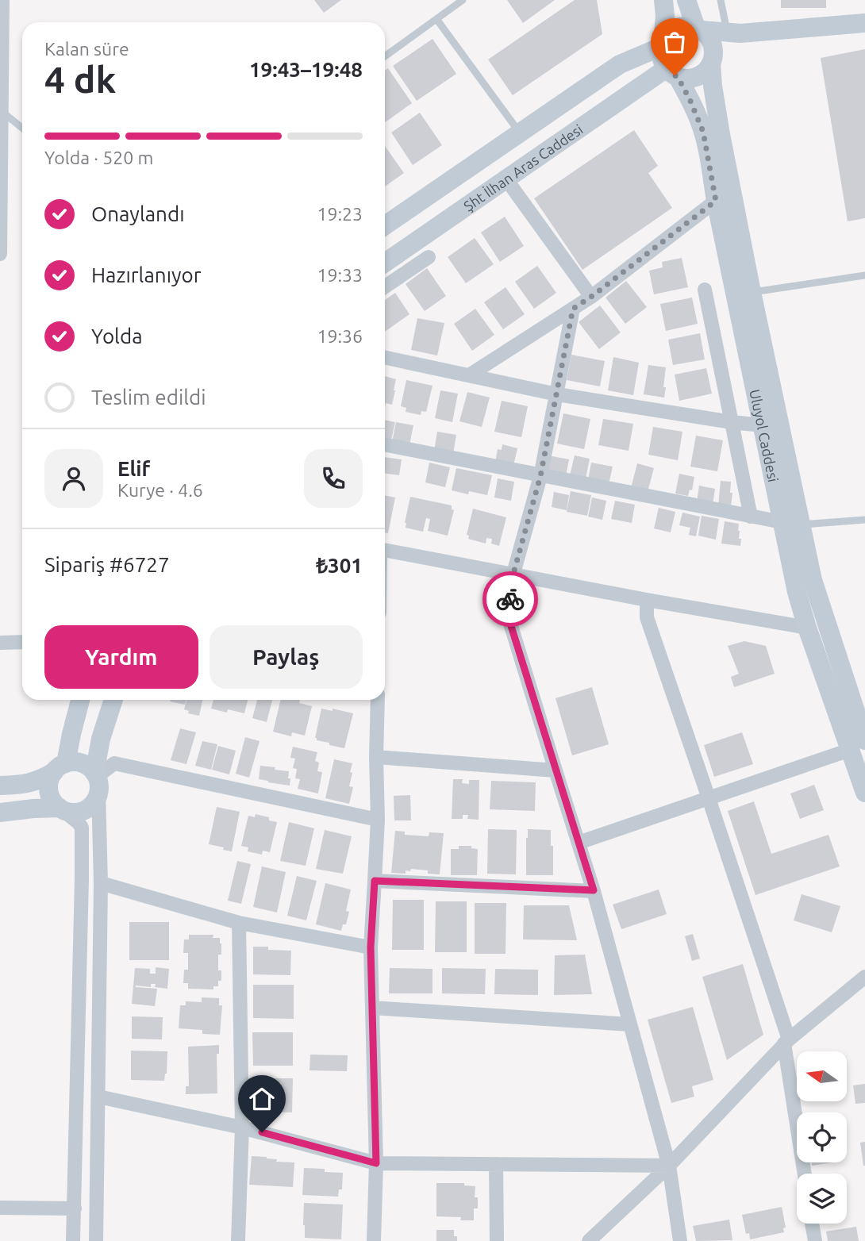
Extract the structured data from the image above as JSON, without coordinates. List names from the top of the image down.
{
  "streets": {
    "main road": ["Şht İlhan Aras Caddesi", "Uluyol Caddesi"]
  },
  "crossings": [
    ["Şht İlhan Aras Caddesi", "Uluyol Caddesi"]
  ],
  "north": "left",
  "page": {
    "heading": ["4 dk", "Kalan süre", "19:43–19:48"],
    "panel": [
      "Elif",
      "Kurye · 4.6",
      "Sipariş #6727",
      "₺301"
    ],
    "bar": "Yolda · 520 m",
    "list": [
      ["Onaylandı", "19:23"],
      ["Hazırlanıyor", "19:33"],
      ["Yolda", "19:36"],
      "Teslim edildi"
    ],
    "buttons": ["Yardım", "Paylaş"]
  }
}
